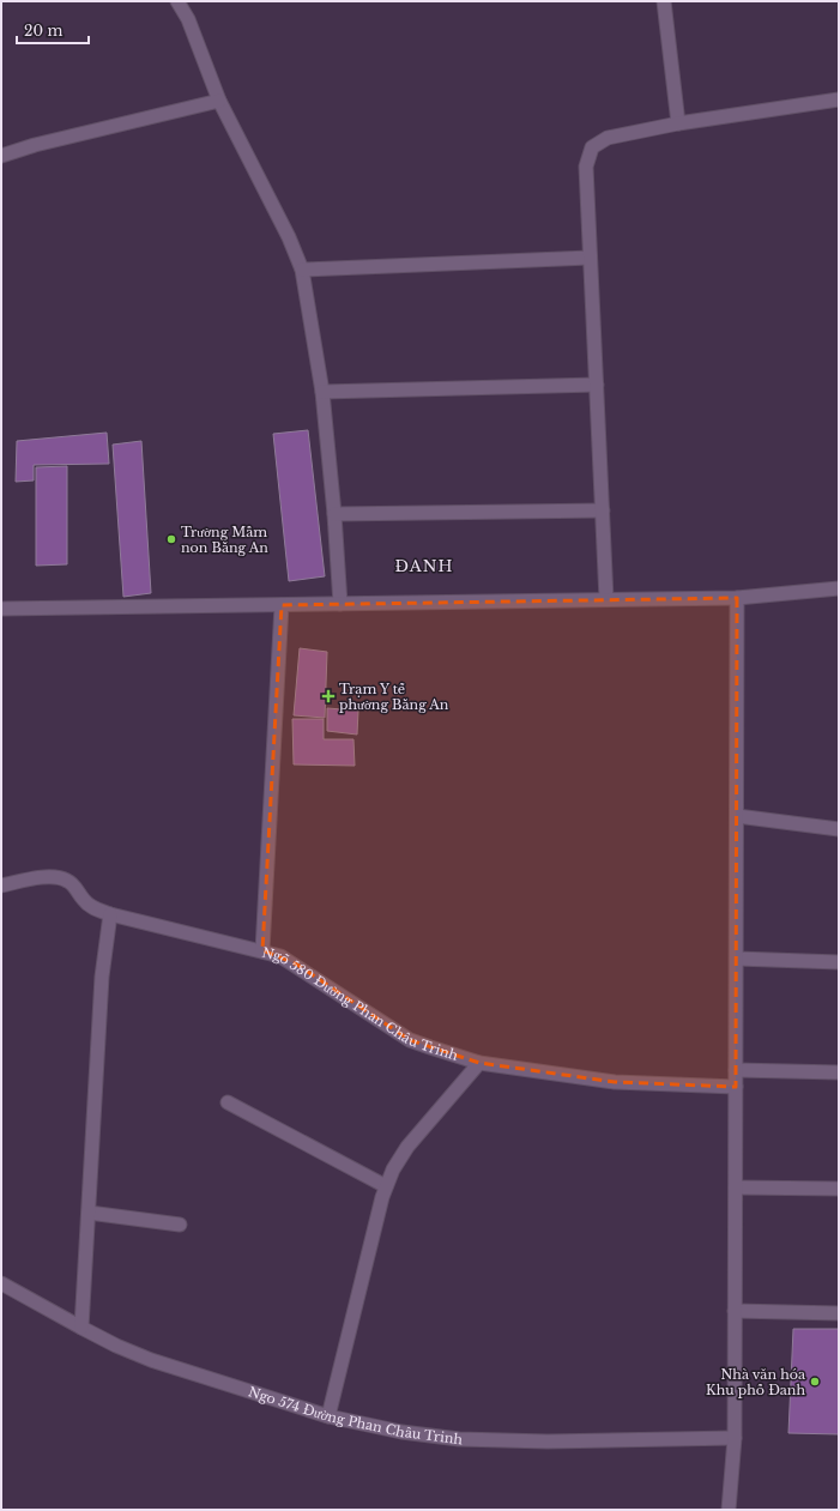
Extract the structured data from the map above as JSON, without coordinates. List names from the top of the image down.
{
  "streets": {
    "street": ["Ngõ 580 Đường Phan Châu Trinh", "Ngo 574 Đường Phan Châu Trinh"]
  },
  "districts": ["ĐANH"],
  "places": {
    "other": ["Trường Mầm non Bằng An", "Nhà văn hóa Khu phố Đanh"],
    "health": ["Trạm Y tế phường Bằng An"]
  },
  "scale_bar": "20 m"
}
